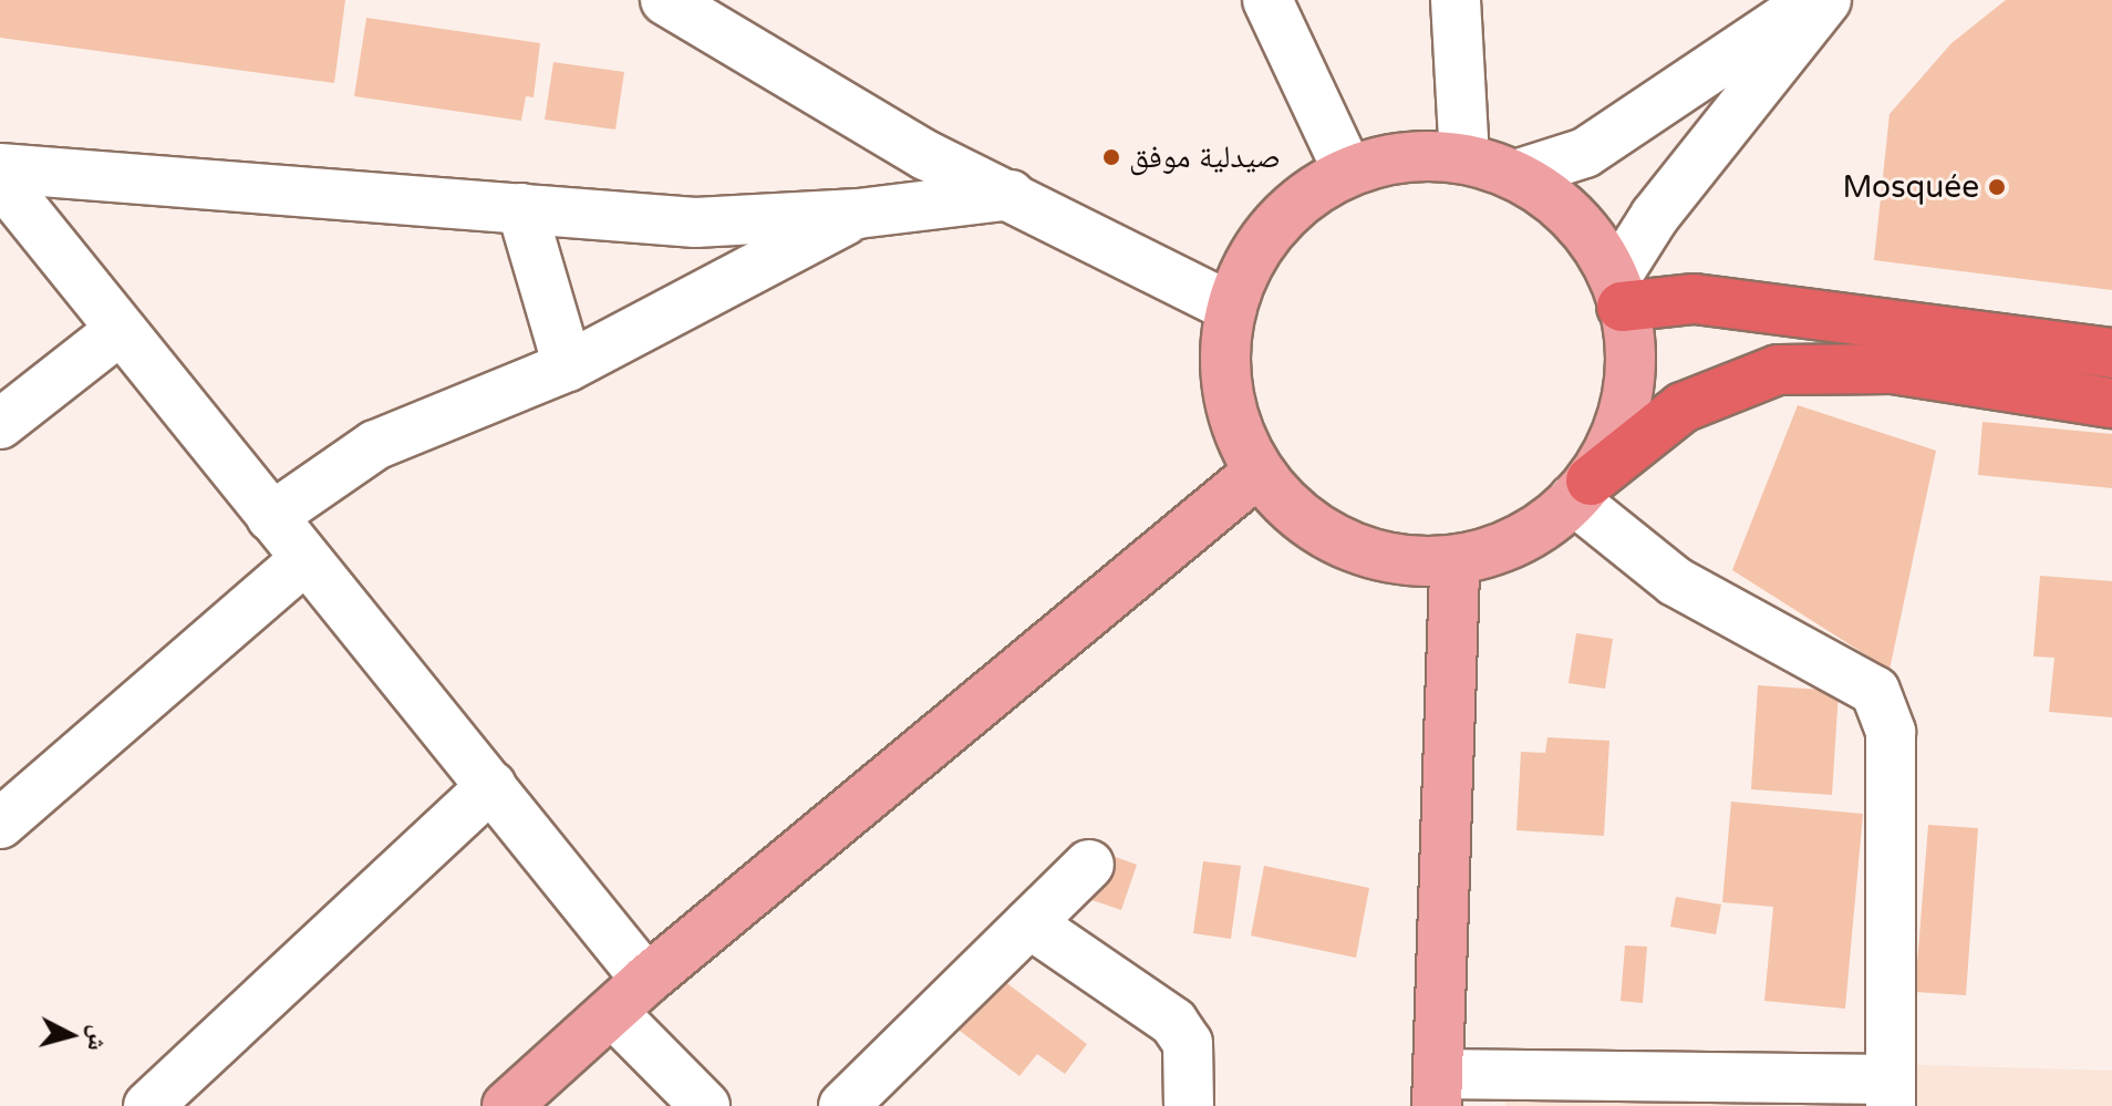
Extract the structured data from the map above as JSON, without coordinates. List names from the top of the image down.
{
  "places": ["صيدلية موفق", "Mosquée"],
  "north": "right"
}
